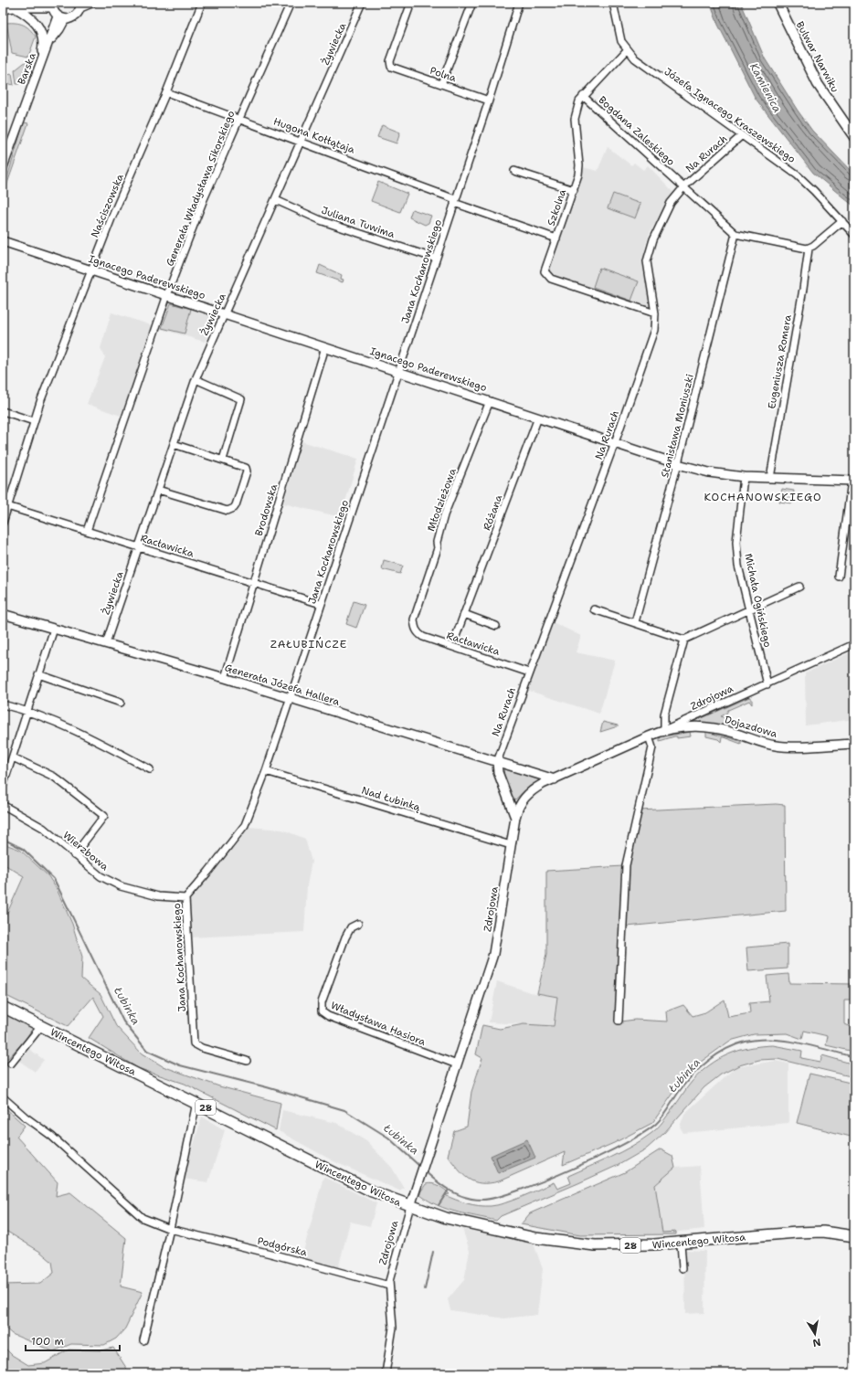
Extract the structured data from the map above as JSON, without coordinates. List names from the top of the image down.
{
  "streets": {
    "main road": ["Bulwar Narwiku", "Wincentego Witosa", "28"],
    "street": [
      "Żywiecka",
      "Barska",
      "Polna",
      "Józefa Ignacego Kraszewskiego",
      "Bogdana Zaleskiego",
      "Hugona Kołłątaja",
      "Na Rurach",
      "Generała Władysława Sikorskiego",
      "Naściszowska",
      "Szkolna",
      "Juliana Tuwima",
      "Jana Kochanowskiego",
      "Ignacego Paderewskiego",
      "Eugeniusza Romera",
      "Stanisława Moniuszki",
      "Młodzieżowa",
      "Brodowska",
      "Różana",
      "Racławicka",
      "Michała Ogińskiego",
      "Generała Józefa Hallera",
      "Zdrojowa",
      "Dojazdowa",
      "Nad Łubinką",
      "Wierzbowa",
      "Władysława Hasiora",
      "Podgórska"
    ]
  },
  "crossings": [
    ["Żywiecka", "Hugona Kołłątaja"],
    ["Żywiecka", "Juliana Tuwima"],
    ["Żywiecka", "Ignacego Paderewskiego"],
    ["Żywiecka", "Racławicka"],
    ["Żywiecka", "Generała Józefa Hallera"],
    ["Polna", "Jana Kochanowskiego"],
    ["Józefa Ignacego Kraszewskiego", "Na Rurach"],
    ["Józefa Ignacego Kraszewskiego", "Szkolna"],
    ["Bogdana Zaleskiego", "Na Rurach"],
    ["Bogdana Zaleskiego", "Szkolna"],
    ["Bogdana Zaleskiego", "Stanisława Moniuszki"],
    ["Hugona Kołłątaja", "Generała Władysława Sikorskiego"],
    ["Hugona Kołłątaja", "Naściszowska"],
    ["Hugona Kołłątaja", "Szkolna"],
    ["Hugona Kołłątaja", "Jana Kochanowskiego"],
    ["Na Rurach", "Szkolna"],
    ["Na Rurach", "Ignacego Paderewskiego"],
    ["Na Rurach", "Racławicka"],
    ["Na Rurach", "Generała Józefa Hallera"],
    ["Generała Władysława Sikorskiego", "Ignacego Paderewskiego"],
    ["Generała Władysława Sikorskiego", "Racławicka"],
    ["Naściszowska", "Ignacego Paderewskiego"],
    ["Naściszowska", "Racławicka"],
    ["Juliana Tuwima", "Jana Kochanowskiego"],
    ["Jana Kochanowskiego", "Ignacego Paderewskiego"],
    ["Jana Kochanowskiego", "Racławicka"],
    ["Jana Kochanowskiego", "Generała Józefa Hallera"],
    ["Jana Kochanowskiego", "Nad Łubinką"],
    ["Jana Kochanowskiego", "Wierzbowa"],
    ["Ignacego Paderewskiego", "Eugeniusza Romera"],
    ["Ignacego Paderewskiego", "Stanisława Moniuszki"],
    ["Ignacego Paderewskiego", "Młodzieżowa"],
    ["Ignacego Paderewskiego", "Brodowska"],
    ["Ignacego Paderewskiego", "Różana"],
    ["Ignacego Paderewskiego", "Michała Ogińskiego"],
    ["Młodzieżowa", "Racławicka"],
    ["Brodowska", "Racławicka"],
    ["Brodowska", "Generała Józefa Hallera"],
    ["Michała Ogińskiego", "Zdrojowa"],
    ["Generała Józefa Hallera", "Zdrojowa"],
    ["Zdrojowa", "Dojazdowa"],
    ["Zdrojowa", "Nad Łubinką"],
    ["Zdrojowa", "Władysława Hasiora"],
    ["Zdrojowa", "Wincentego Witosa"],
    ["Zdrojowa", "Podgórska"]
  ],
  "districts": ["KOCHANOWSKIEGO", "ZAŁUBIŃCZE"],
  "water": ["Kamienica", "Łubinka"],
  "scale_bar": "100 m",
  "north": "bottom"
}
